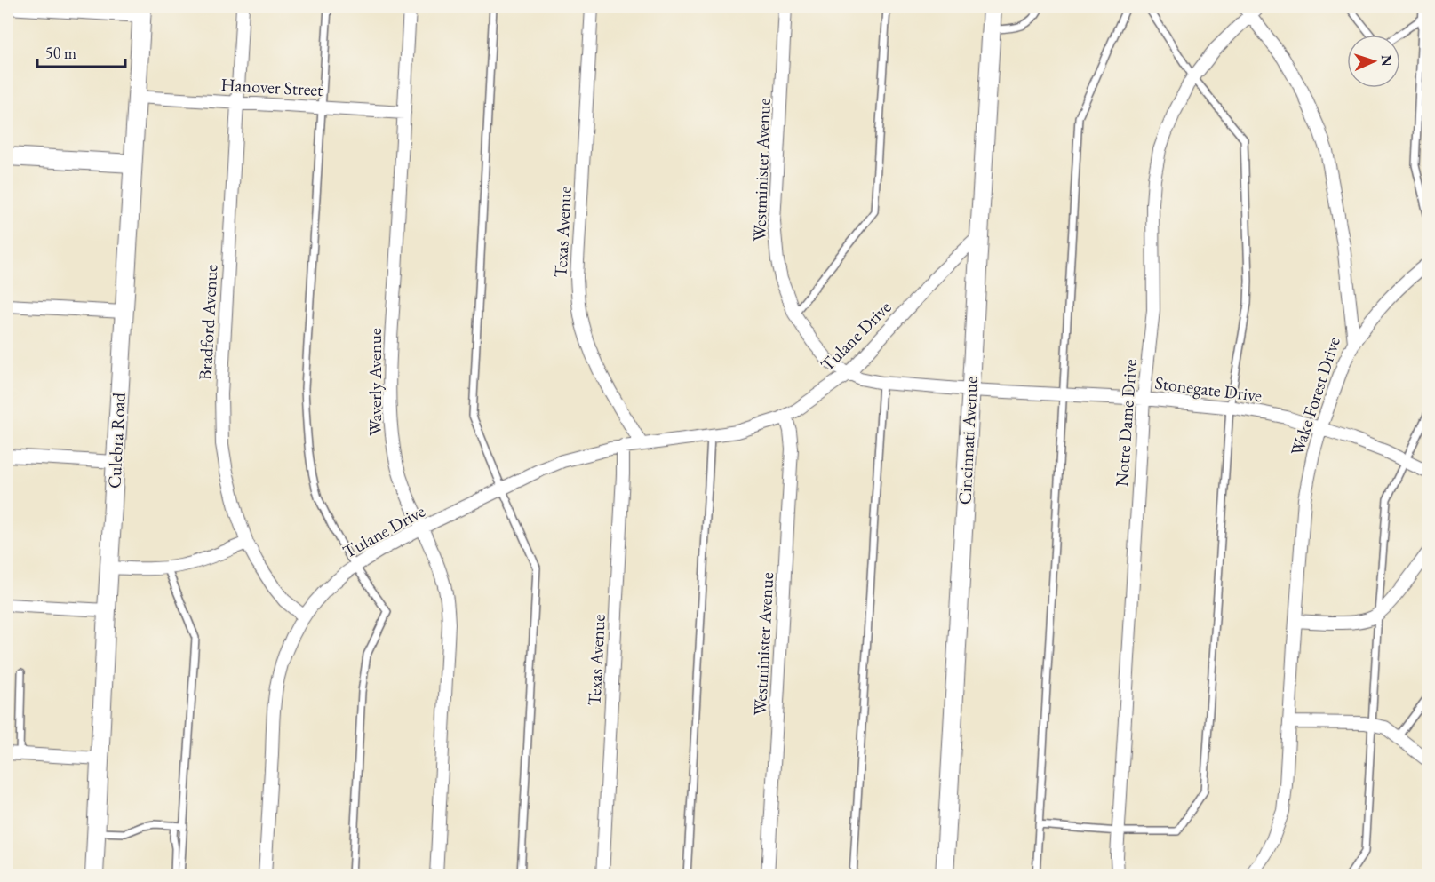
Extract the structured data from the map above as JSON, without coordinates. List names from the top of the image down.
{
  "streets": {
    "street": [
      "Hanover Street",
      "Westminister Avenue",
      "Texas Avenue",
      "Bradford Avenue",
      "Tulane Drive",
      "Waverly Avenue",
      "Stonegate Drive",
      "Wake Forest Drive",
      "Notre Dame Drive",
      "Culebra Road",
      "Cincinnati Avenue"
    ]
  },
  "crossings": [
    ["Hanover Street", "Bradford Avenue"],
    ["Hanover Street", "Waverly Avenue"],
    ["Hanover Street", "Culebra Road"],
    ["Westminister Avenue", "Tulane Drive"],
    ["Westminister Avenue", "Stonegate Drive"],
    ["Texas Avenue", "Tulane Drive"],
    ["Bradford Avenue", "Tulane Drive"],
    ["Tulane Drive", "Waverly Avenue"],
    ["Tulane Drive", "Stonegate Drive"],
    ["Tulane Drive", "Cincinnati Avenue"],
    ["Stonegate Drive", "Wake Forest Drive"],
    ["Stonegate Drive", "Notre Dame Drive"],
    ["Stonegate Drive", "Cincinnati Avenue"],
    ["Wake Forest Drive", "Notre Dame Drive"]
  ],
  "scale_bar": "50 m",
  "north": "right"
}
